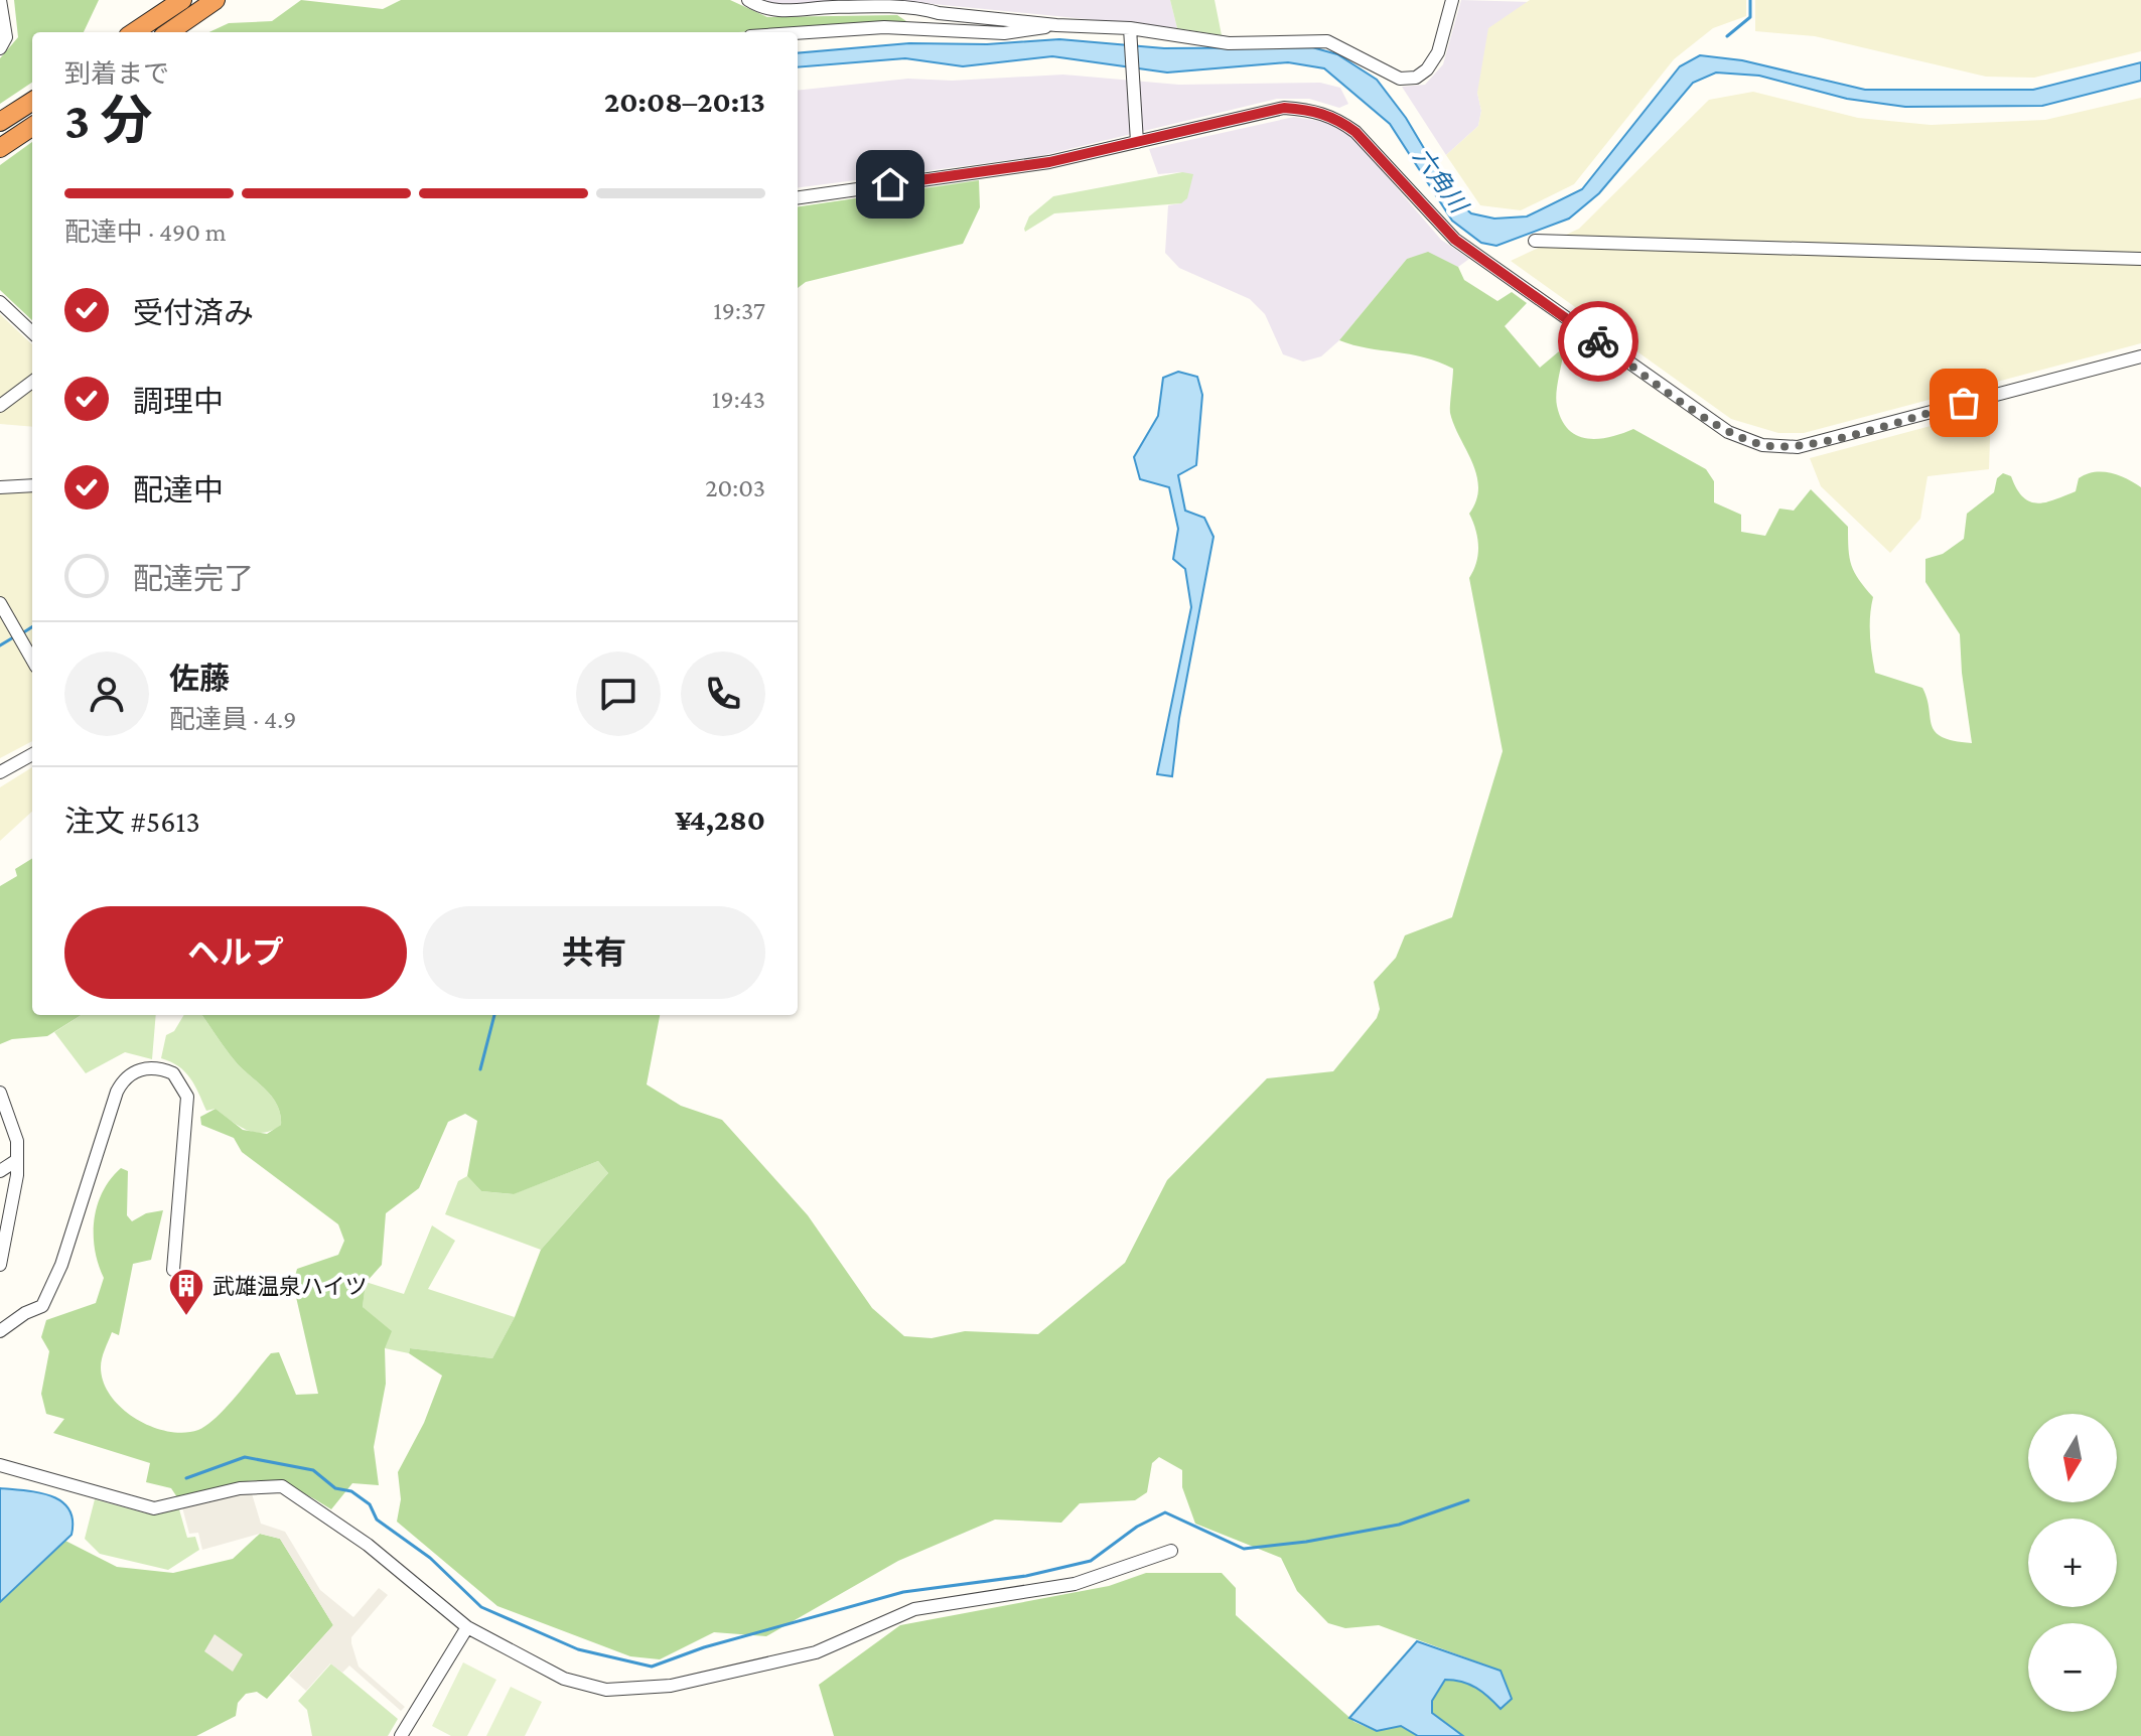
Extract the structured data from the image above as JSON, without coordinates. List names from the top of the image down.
{
  "water": ["六角川"],
  "places": {
    "building": ["武雄温泉ハイツ"]
  },
  "north": "bottom",
  "page": {
    "heading": ["3 分", "到着まで", "20:08–20:13"],
    "panel": [
      "佐藤",
      "配達員 · 4.9",
      "注文 #5613",
      "¥4,280"
    ],
    "bar": "配達中 · 490 m",
    "list": [
      ["受付済み", "19:37"],
      ["調理中", "19:43"],
      ["配達中", "20:03"],
      "配達完了"
    ],
    "buttons": ["ヘルプ", "共有"],
    "map_buttons": ["+", "−"]
  }
}
